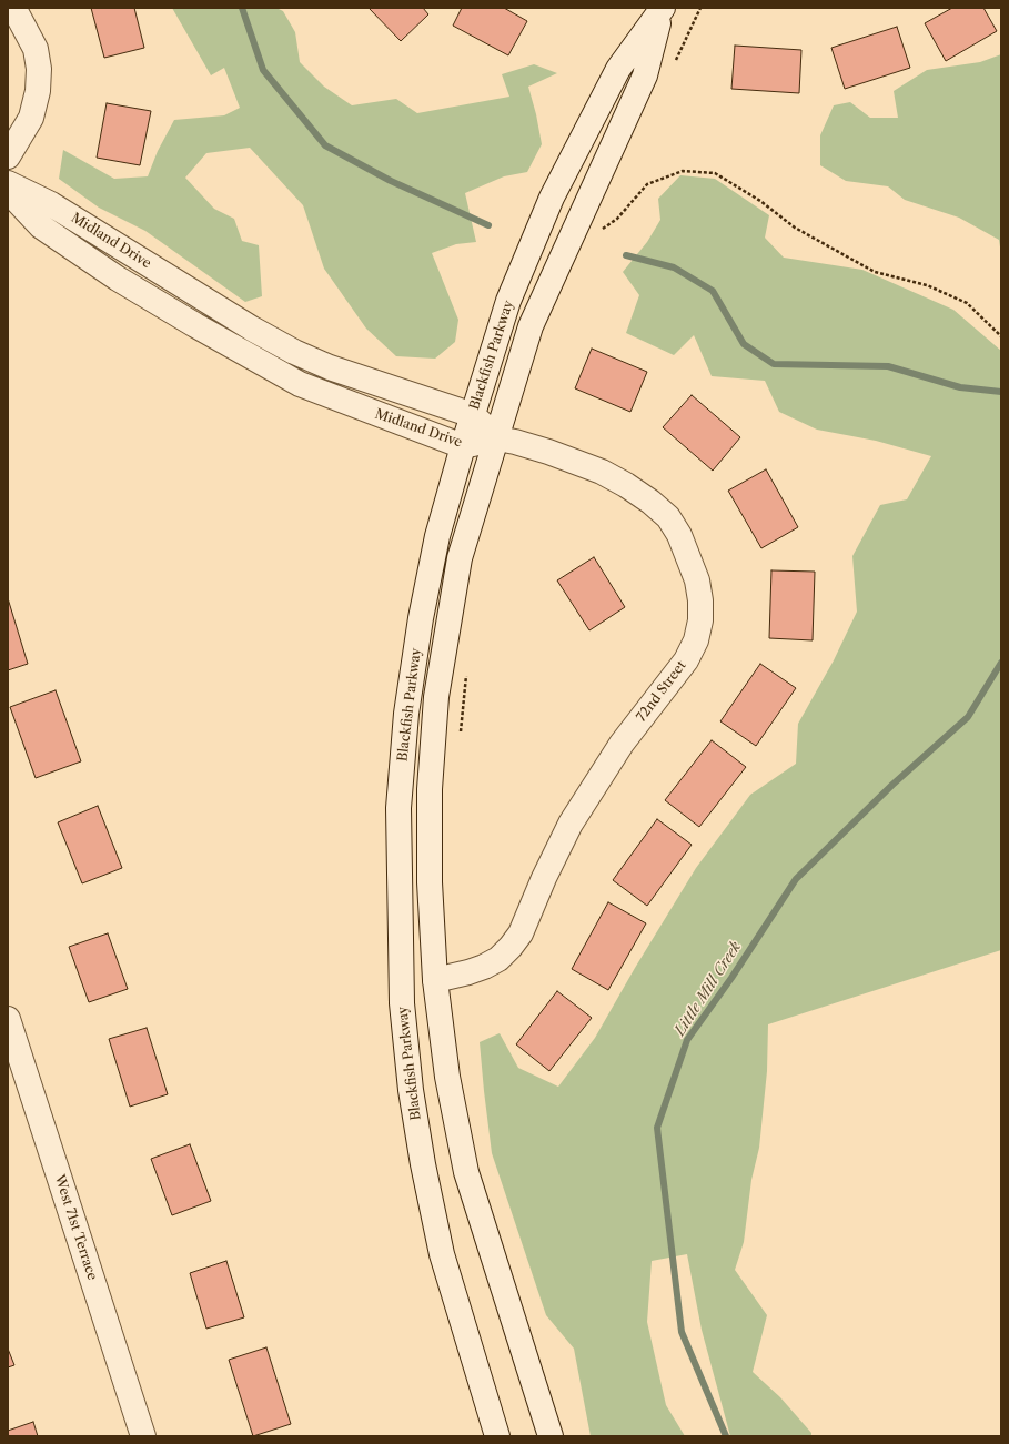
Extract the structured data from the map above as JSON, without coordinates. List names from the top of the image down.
{
  "streets": {
    "main road": [
      "Midland Drive",
      "Blackfish Parkway",
      "72nd Street",
      "West 71st Terrace"
    ]
  },
  "crossings": [
    ["Midland Drive", "Blackfish Parkway"],
    ["Midland Drive", "72nd Street"],
    ["Blackfish Parkway", "72nd Street"]
  ],
  "water": ["Little Mill Creek"]
}
